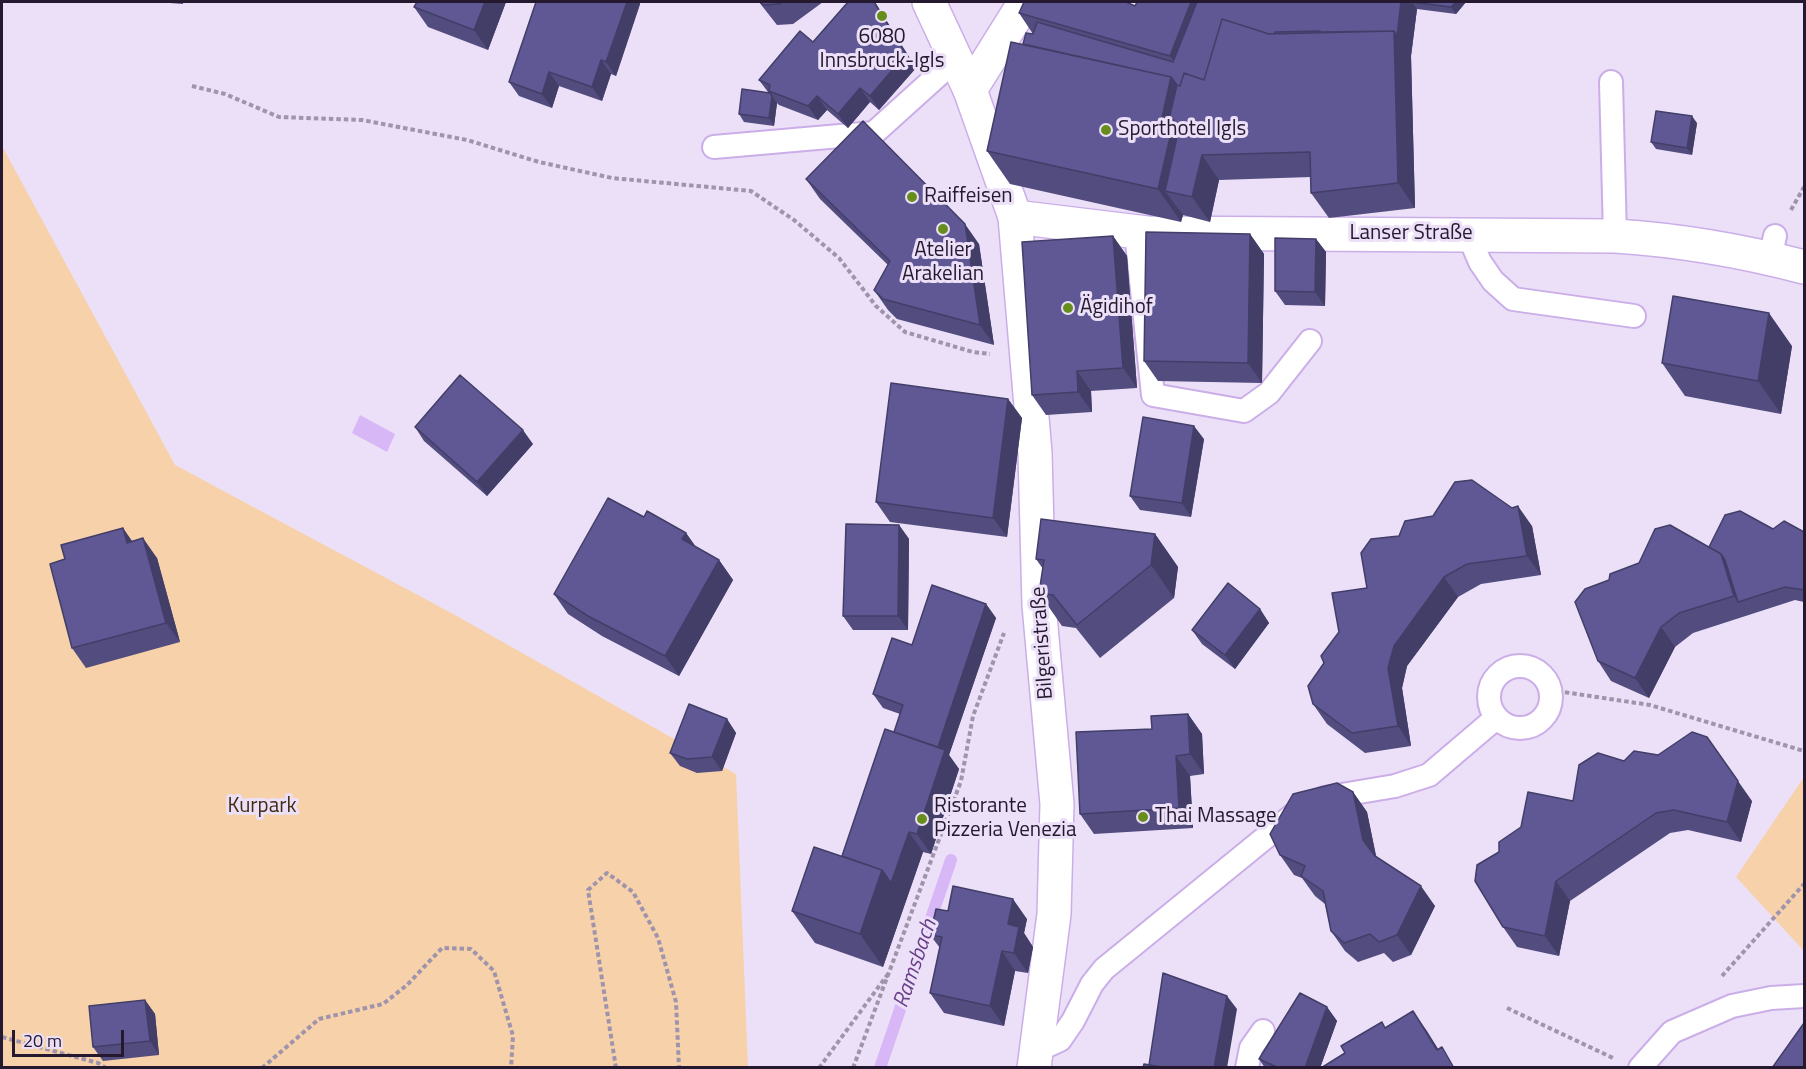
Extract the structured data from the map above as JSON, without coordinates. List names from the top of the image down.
{
  "streets": {
    "main road": ["Lanser Straße", "Bilgeristraße"]
  },
  "crossings": [
    ["Lanser Straße", "Bilgeristraße"]
  ],
  "water": ["Ramsbach"],
  "parks": ["Kurpark"],
  "places": [
    "6080 Innsbruck-Igls",
    "Sporthotel Igls",
    "Raiffeisen",
    "Atelier Arakelian",
    "Ägidihof",
    "Thai Massage",
    "Ristorante Pizzeria Venezia"
  ],
  "scale_bar": "20 m"
}
